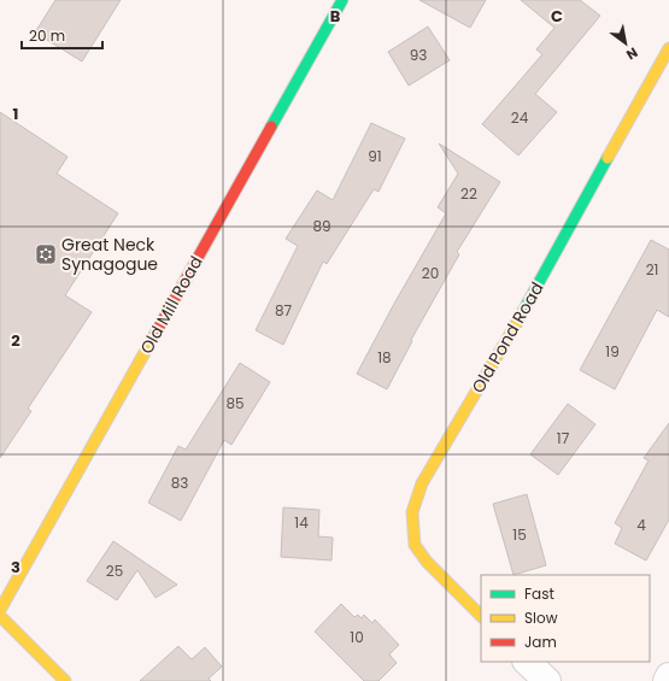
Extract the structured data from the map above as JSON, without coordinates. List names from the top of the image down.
{
  "streets": {
    "street": ["Old Mill Road", "Old Pond Road"]
  },
  "places": {
    "synagogue": ["Great Neck Synagogue"]
  },
  "house_numbers": [
    "93",
    "24",
    "91",
    "22",
    "89",
    "21",
    "20",
    "87",
    "19",
    "18",
    "85",
    "17",
    "83",
    "14",
    "4",
    "15",
    "25",
    "10"
  ],
  "legend": ["Fast", "Slow", "Jam"],
  "scale_bar": "20 m",
  "north": "bottom right",
  "grid": {
    "columns": ["B", "C"],
    "rows": ["1", "2", "3"]
  }
}
